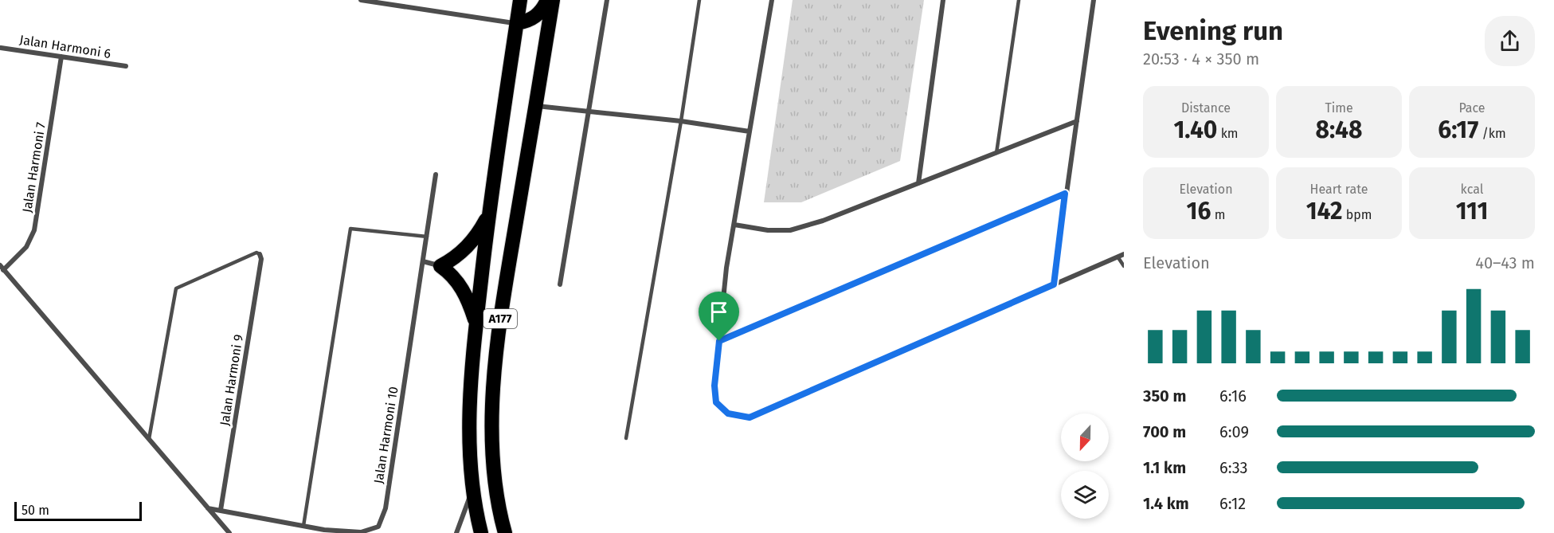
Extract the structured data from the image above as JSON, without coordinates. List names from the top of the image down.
{
  "streets": {
    "highway": ["A177"],
    "street": [
      "Jalan Harmoni 6",
      "Jalan Harmoni 7",
      "Jalan Harmoni 9",
      "Jalan Harmoni 10"
    ]
  },
  "crossings": [
    ["Jalan Harmoni 6", "Jalan Harmoni 7"],
    ["Jalan Harmoni 9", "Jalan Harmoni 10"]
  ],
  "scale_bar": "50 m",
  "north": "bottom",
  "page": {
    "heading": ["Evening run", "20:53 · 4 × 350 m"],
    "stats": [
      ["Distance", "1.40 km"],
      ["Time", "8:48"],
      ["Pace", "6:17 /km"],
      ["Elevation", "16 m"],
      ["Heart rate", "142 bpm"],
      ["kcal", "111"]
    ],
    "chart": ["Elevation", "40–43 m"],
    "list": [
      {
        "name": "350 m",
        "note": "6:16"
      },
      {
        "name": "700 m",
        "note": "6:09"
      },
      {
        "name": "1.1 km",
        "note": "6:33"
      },
      {
        "name": "1.4 km",
        "note": "6:12"
      }
    ],
    "scale": "50 m"
  }
}
